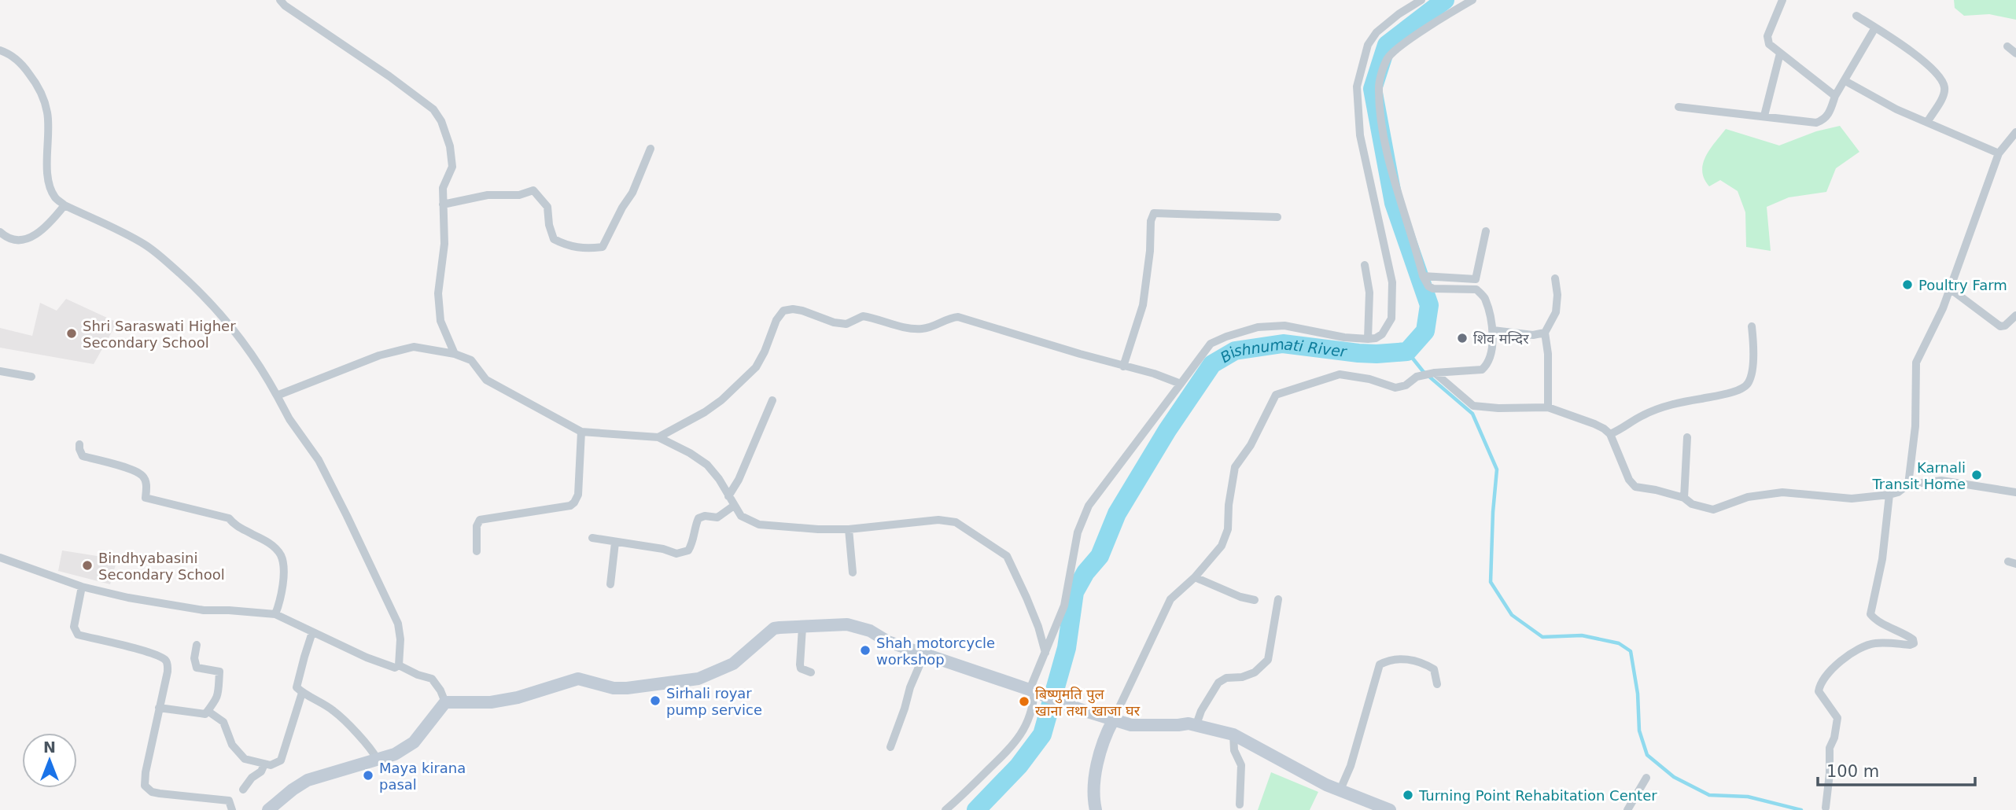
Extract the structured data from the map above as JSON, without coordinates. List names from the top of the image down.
{
  "water": ["Bishnumati River"],
  "places": [
    "Poultry Farm",
    "Shri Saraswati Higher Secondary School",
    "शिव मन्दिर",
    "Karnali Transit Home",
    "Bindhyabasini Secondary School",
    "Shah motorcycle workshop",
    "Sirhali royar pump service",
    "बिष्णुमति पुल खाना तथा खाजा घर",
    "Maya kirana pasal",
    "Turning Point Rehabitation Center"
  ],
  "scale_bar": "100 m",
  "north": "top"
}
